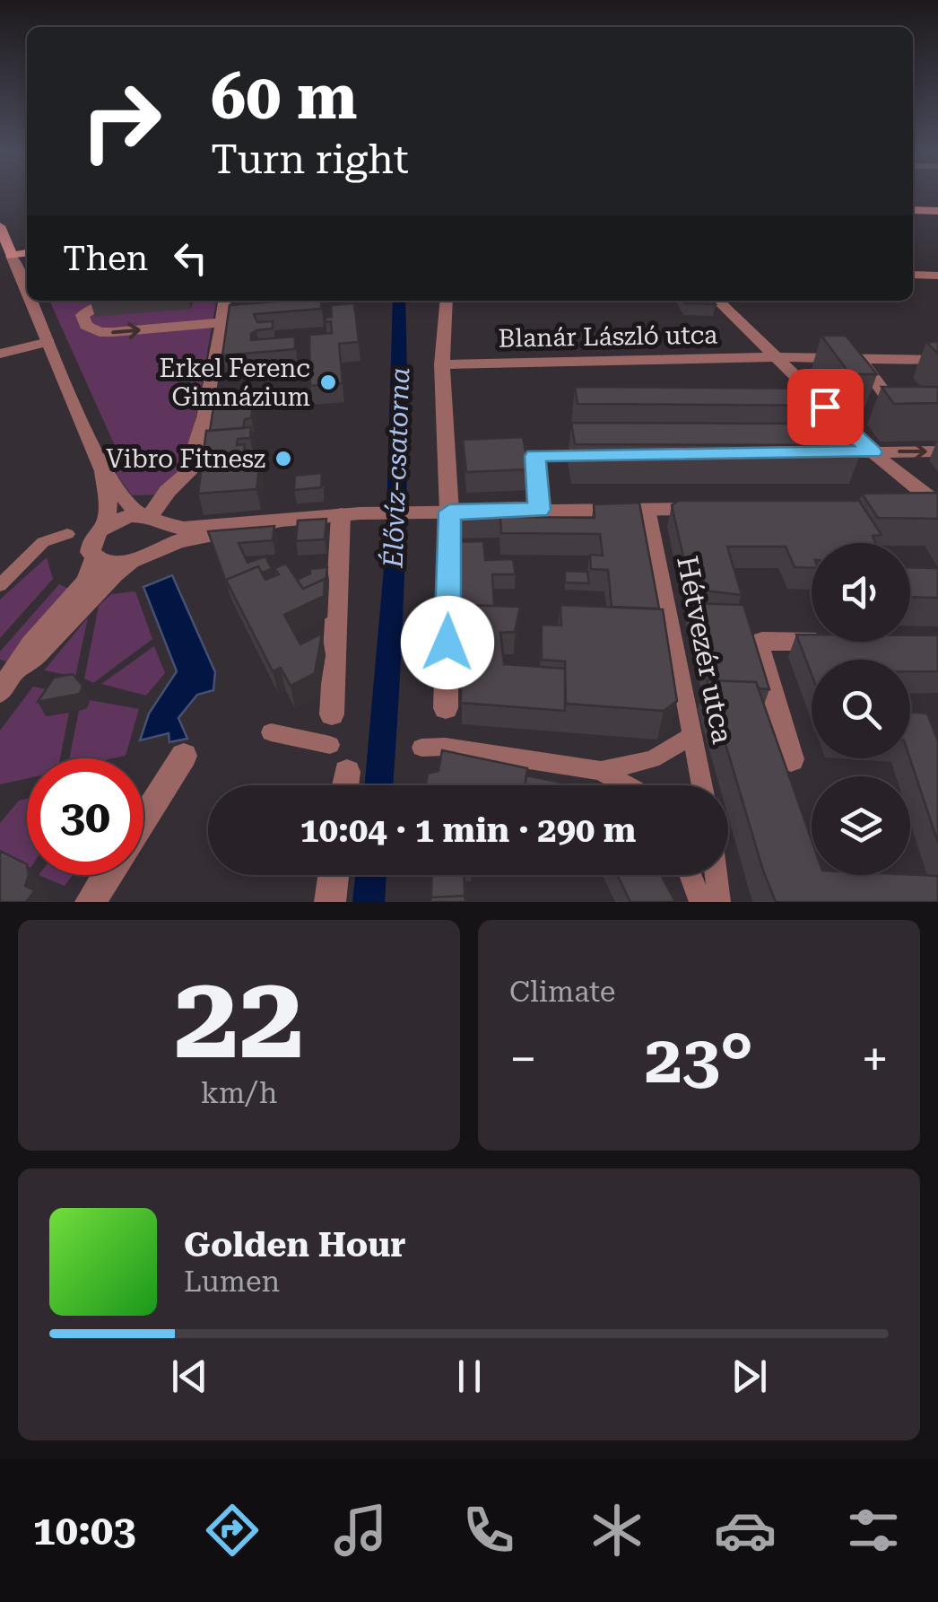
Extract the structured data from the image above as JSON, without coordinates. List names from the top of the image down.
{
  "streets": {
    "street": ["Blanár László utca", "Hétvezér utca"]
  },
  "water": ["Élővíz-csatorna"],
  "places": ["Erkel Ferenc Gimnázium", "Vibro Fitnesz"],
  "page": {
    "turn": ["60 m", "Turn right"],
    "then": "Then",
    "limit": "30",
    "trip": "10:04 · 1 min · 290 m",
    "tile": [
      ["22", "km/h"],
      "Climate"
    ],
    "heat": ["−", "23°", "+"],
    "song": ["Golden Hour", "Lumen"],
    "tabs": "10:03"
  }
}
